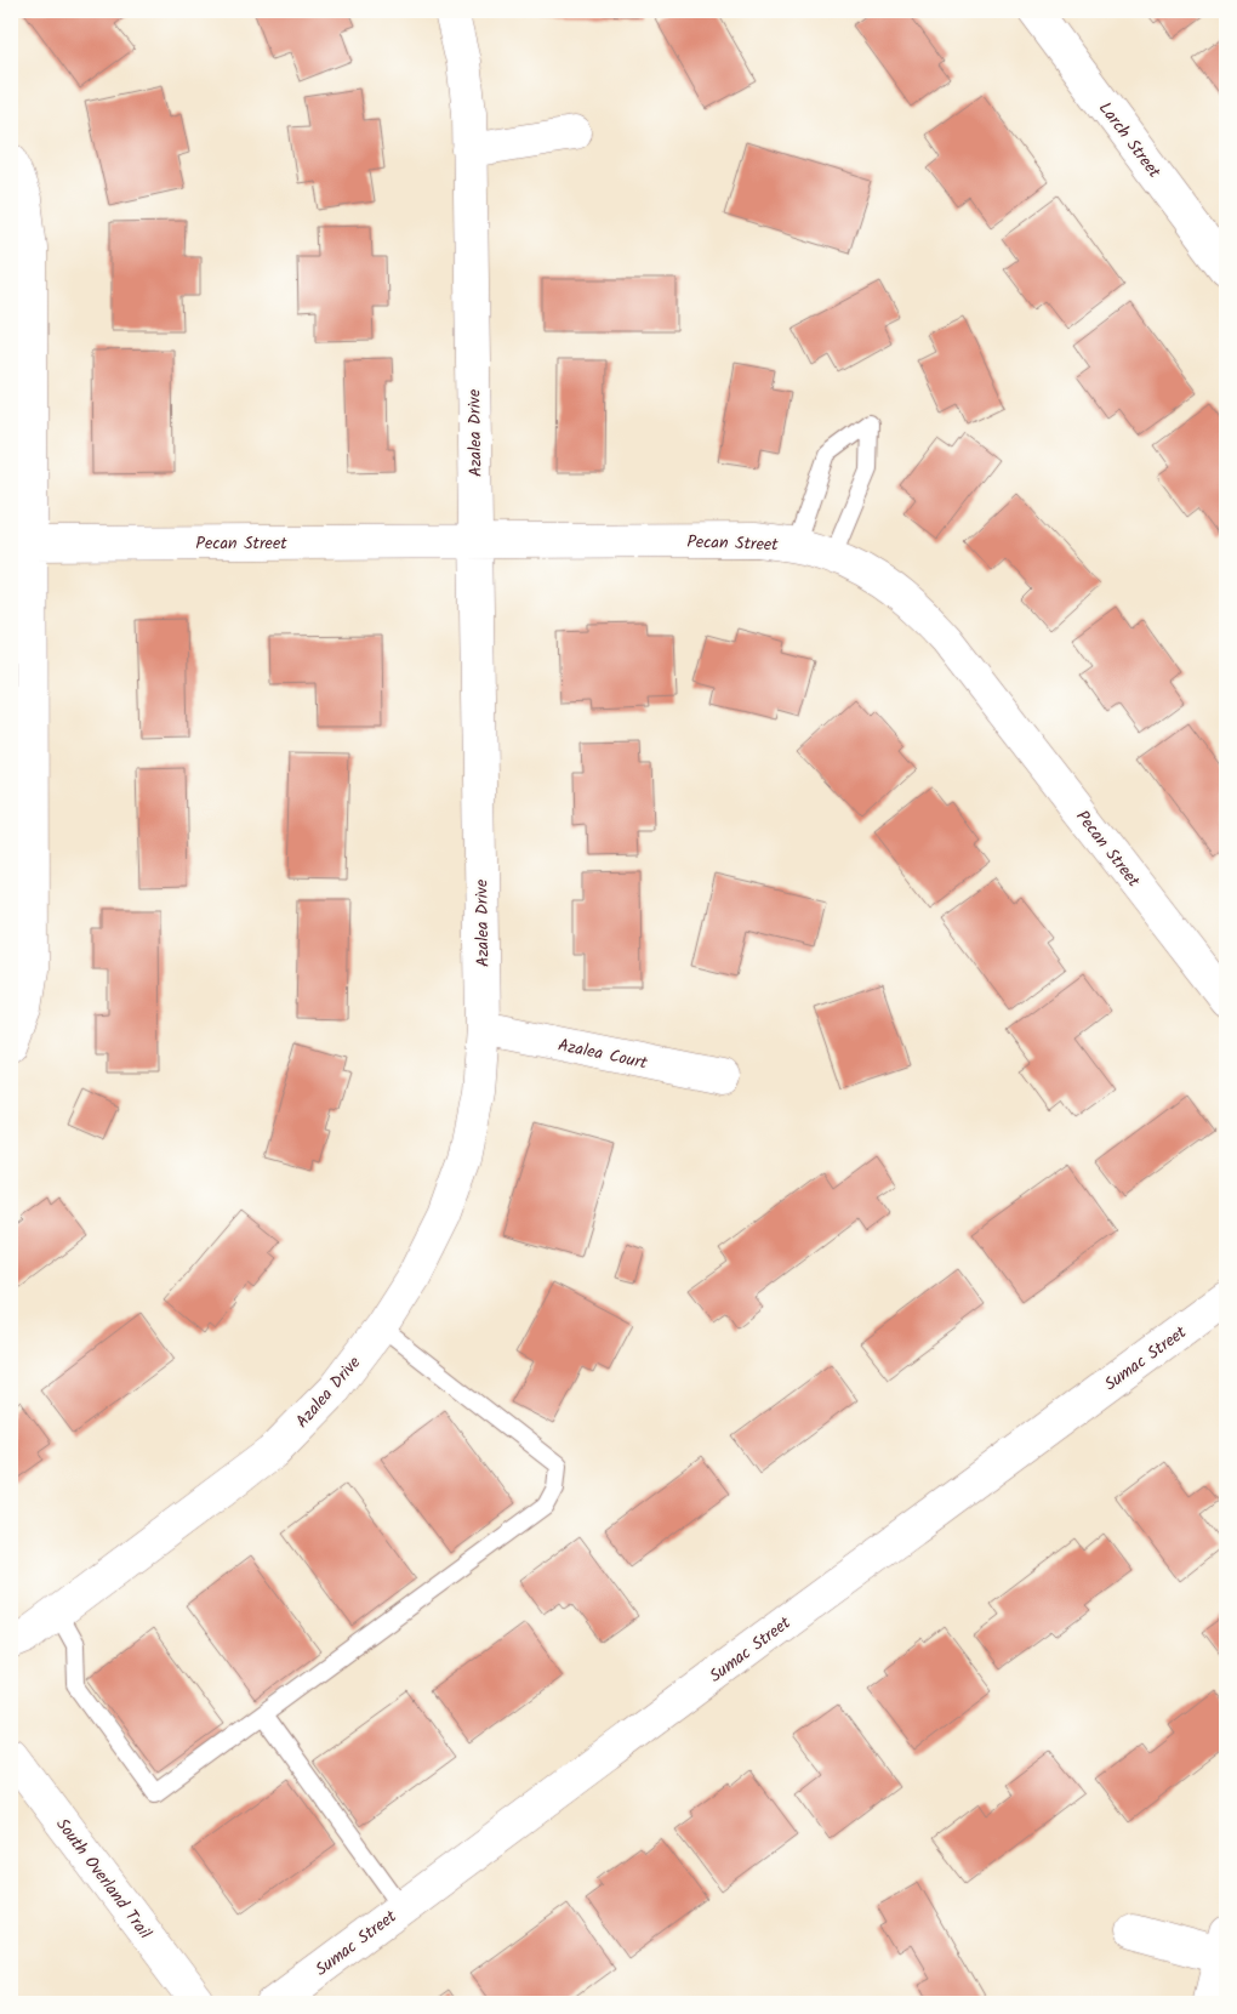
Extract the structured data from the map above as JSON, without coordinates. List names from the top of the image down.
{
  "streets": {
    "street": [
      "Larch Street",
      "Azalea Drive",
      "Pecan Street",
      "Azalea Court",
      "Sumac Street",
      "South Overland Trail"
    ]
  },
  "crossings": [
    ["Azalea Drive", "Pecan Street"],
    ["Azalea Drive", "Azalea Court"]
  ]
}
